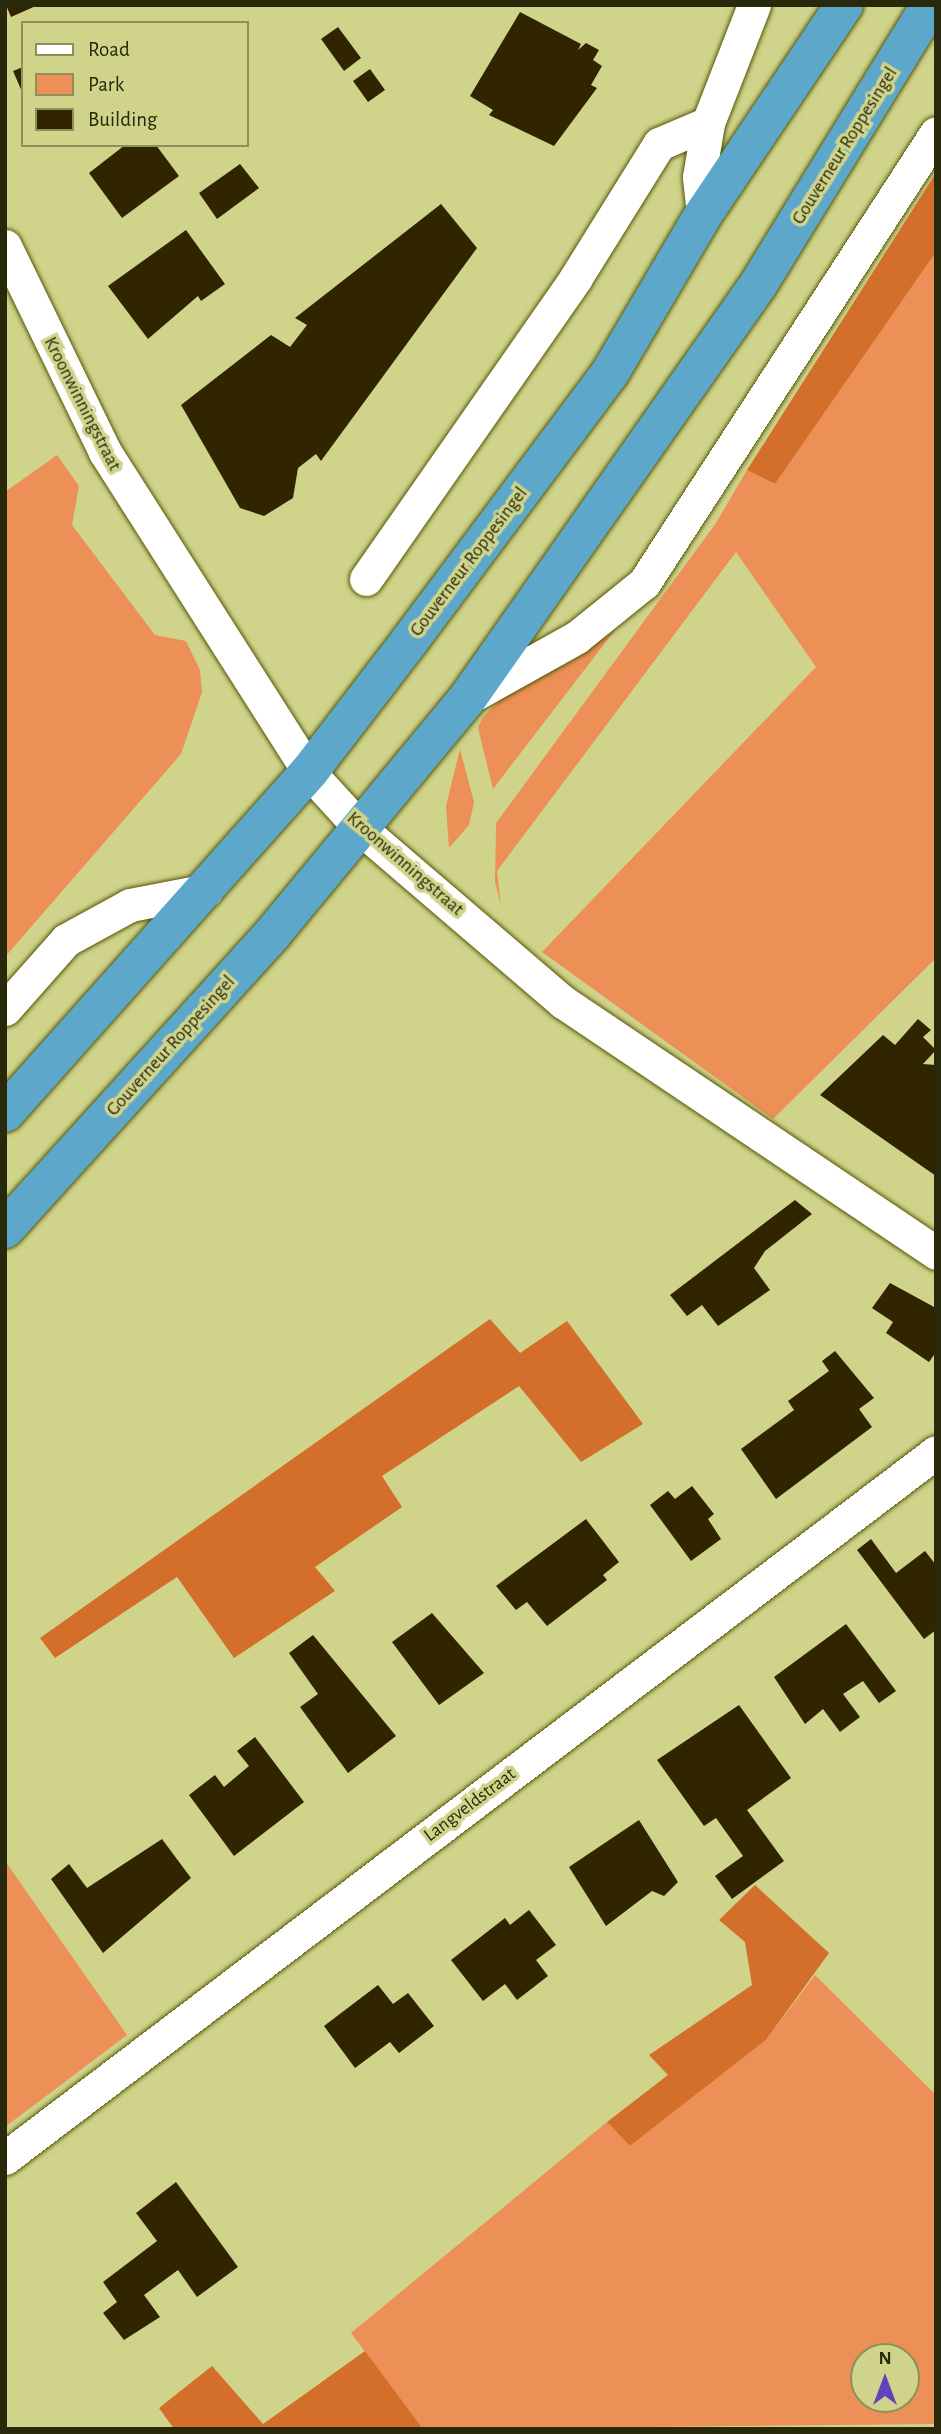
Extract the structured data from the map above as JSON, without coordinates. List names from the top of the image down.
{
  "streets": {
    "highway": ["Gouverneur Roppesingel"],
    "street": ["Kroonwinningstraat", "Langveldstraat"]
  },
  "crossings": [
    ["Gouverneur Roppesingel", "Kroonwinningstraat"]
  ],
  "legend": ["Road", "Park", "Building"],
  "north": "top"
}
